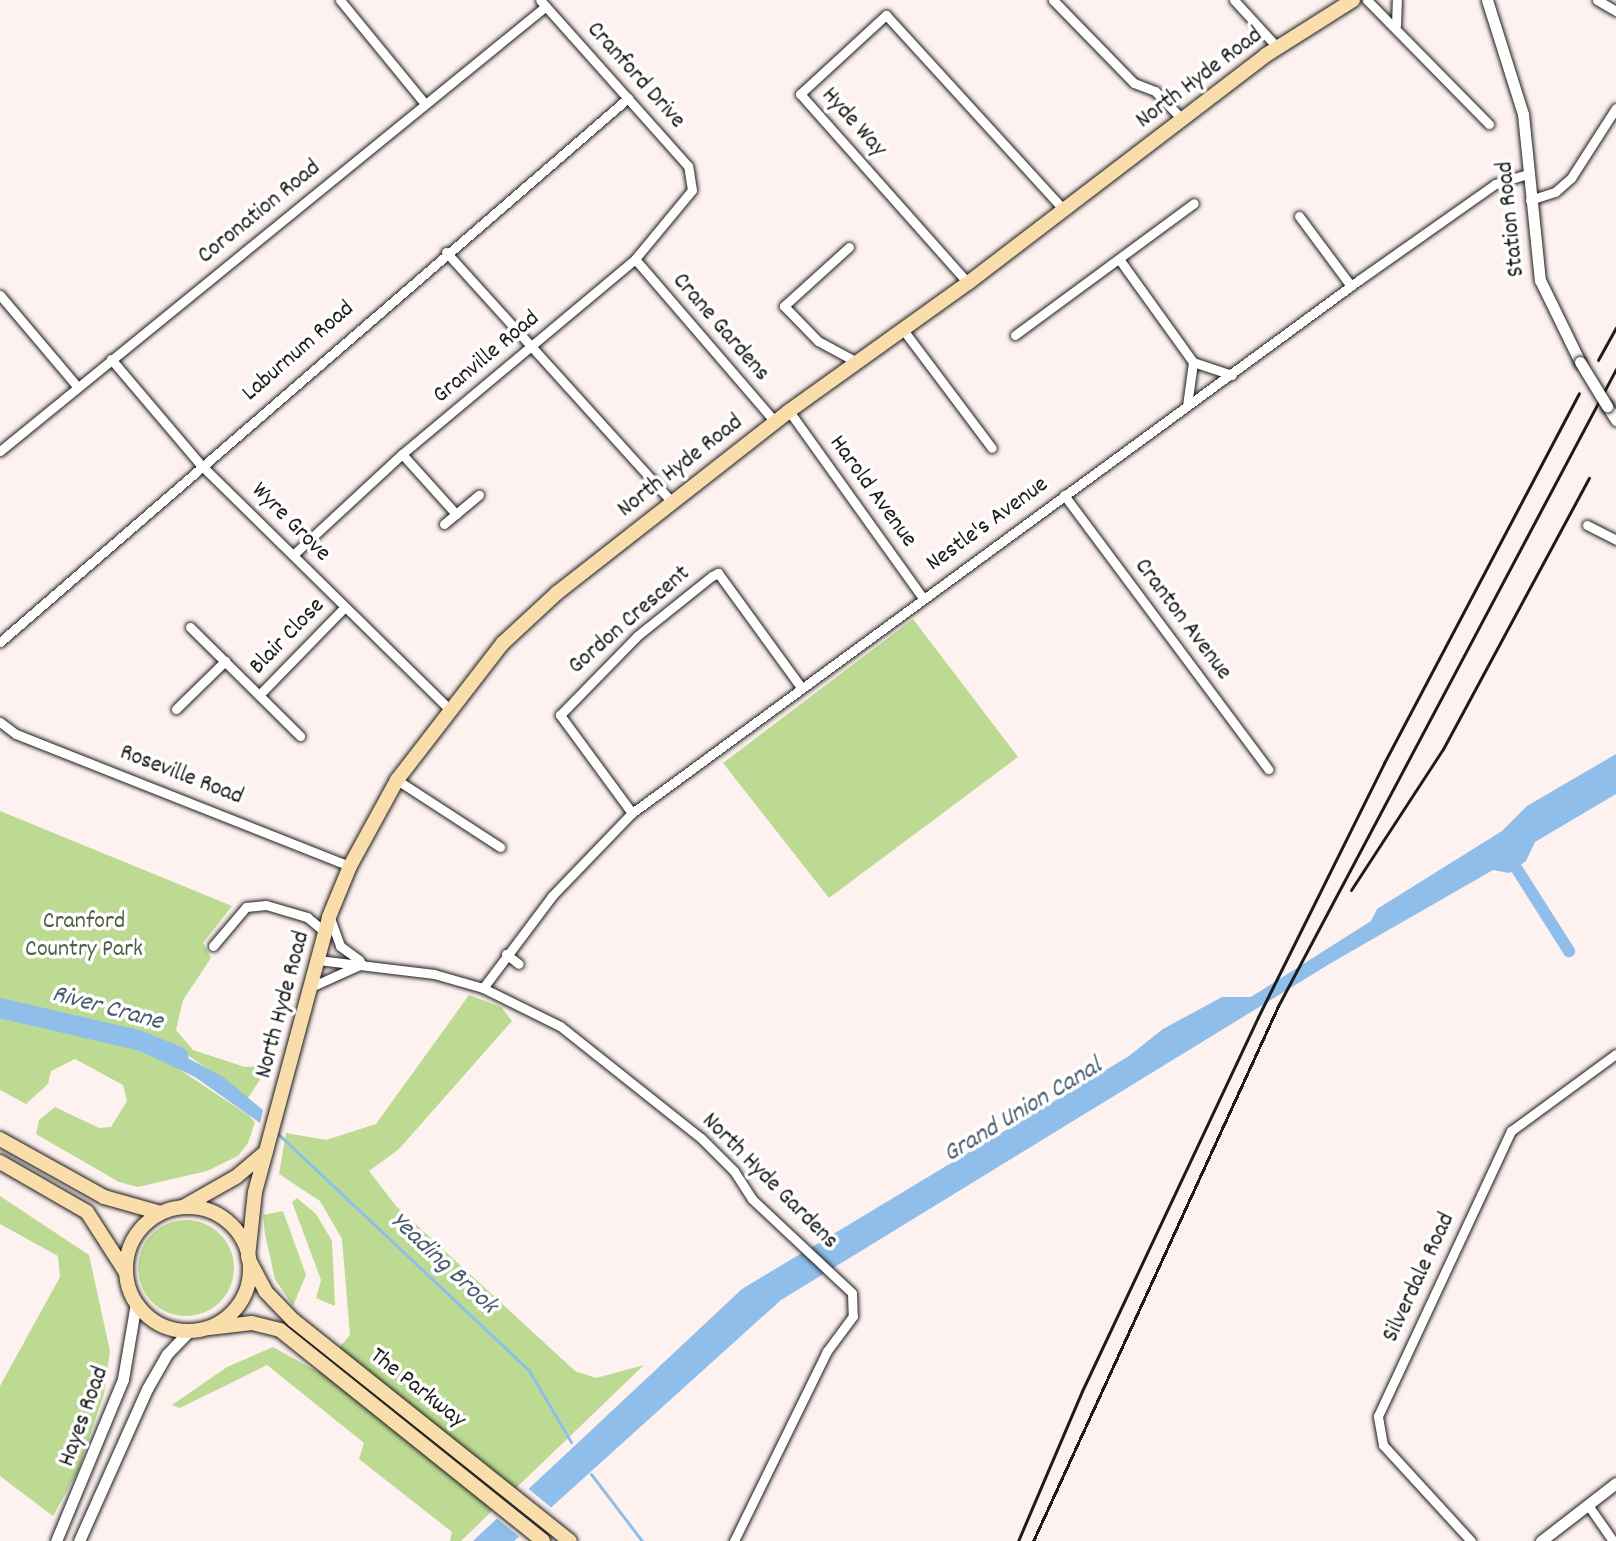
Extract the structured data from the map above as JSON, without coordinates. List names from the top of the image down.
{
  "streets": {
    "main road": ["North Hyde Road", "The Parkway"],
    "street": [
      "Cranford Drive",
      "Hyde Way",
      "Coronation Road",
      "Station Road",
      "Crane Gardens",
      "Laburnum Road",
      "Granville Road",
      "Harold Avenue",
      "Wyre Grove",
      "Nestle's Avenue",
      "Cranton Avenue",
      "Gordon Crescent",
      "Blair Close",
      "Roseville Road",
      "North Hyde Gardens",
      "Silverdale Road",
      "Hayes Road"
    ]
  },
  "crossings": [
    ["Cranford Drive", "Coronation Road"],
    ["Cranford Drive", "Laburnum Road"],
    ["Cranford Drive", "Granville Road"],
    ["North Hyde Road", "Hyde Way"],
    ["North Hyde Road", "Crane Gardens"],
    ["North Hyde Road", "Harold Avenue"],
    ["North Hyde Road", "Wyre Grove"],
    ["North Hyde Road", "Roseville Road"],
    ["North Hyde Road", "North Hyde Gardens"],
    ["North Hyde Road", "The Parkway"],
    ["North Hyde Road", "Hayes Road"],
    ["Coronation Road", "Wyre Grove"],
    ["Station Road", "Nestle's Avenue"],
    ["Crane Gardens", "Granville Road"],
    ["Laburnum Road", "Wyre Grove"],
    ["Granville Road", "Wyre Grove"],
    ["Harold Avenue", "Nestle's Avenue"],
    ["Wyre Grove", "Blair Close"],
    ["Nestle's Avenue", "Cranton Avenue"],
    ["Nestle's Avenue", "Gordon Crescent"],
    ["Nestle's Avenue", "North Hyde Gardens"],
    ["The Parkway", "Hayes Road"]
  ],
  "water": ["River Crane", "Grand Union Canal", "Yeading Brook"],
  "parks": ["Cranford Country Park"]
}
